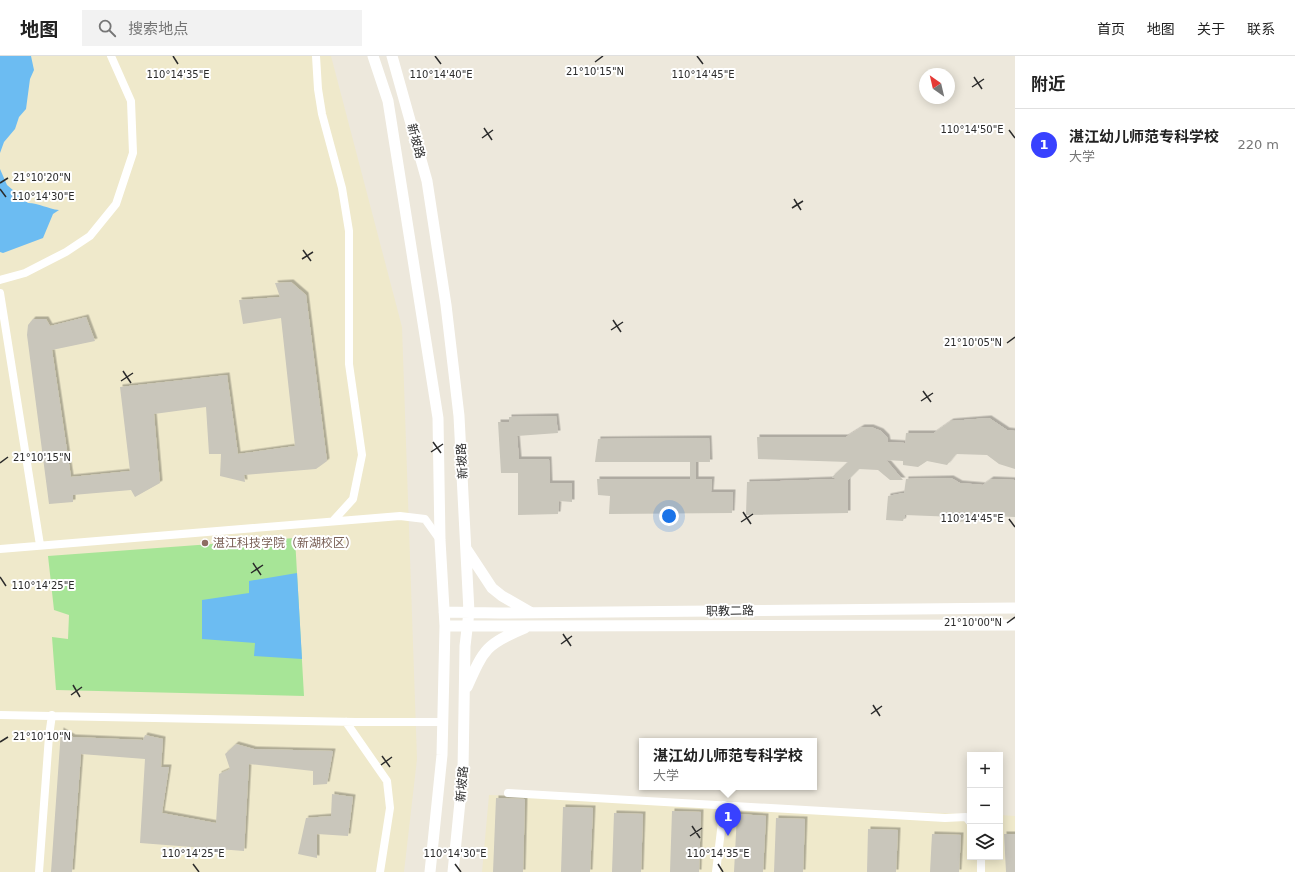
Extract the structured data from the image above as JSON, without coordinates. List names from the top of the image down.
{
  "streets": {
    "street": ["新坡路", "职教二路"]
  },
  "crossings": [
    ["新坡路", "职教二路"]
  ],
  "places": ["湛江科技学院（新湖校区）"],
  "north": "top left",
  "page": {
    "header": "地图",
    "search": "搜索地点",
    "nav": [
      "首页",
      "地图",
      "关于",
      "联系"
    ],
    "heading": "附近",
    "list": [
      {
        "mark": "1",
        "name": "湛江幼儿师范专科学校",
        "note": "大学",
        "value": "220 m"
      }
    ],
    "popup": ["湛江幼儿师范专科学校", "大学"],
    "map_buttons": ["+", "−"],
    "pins": "1"
  },
  "coordinates": [
    "21°10'15\"N",
    "110°14'35\"E",
    "110°14'40\"E",
    "110°14'45\"E",
    "110°14'50\"E",
    "21°10'20\"N",
    "110°14'30\"E",
    "21°10'05\"N",
    "110°14'25\"E",
    "21°10'00\"N",
    "21°10'10\"N"
  ]
}
